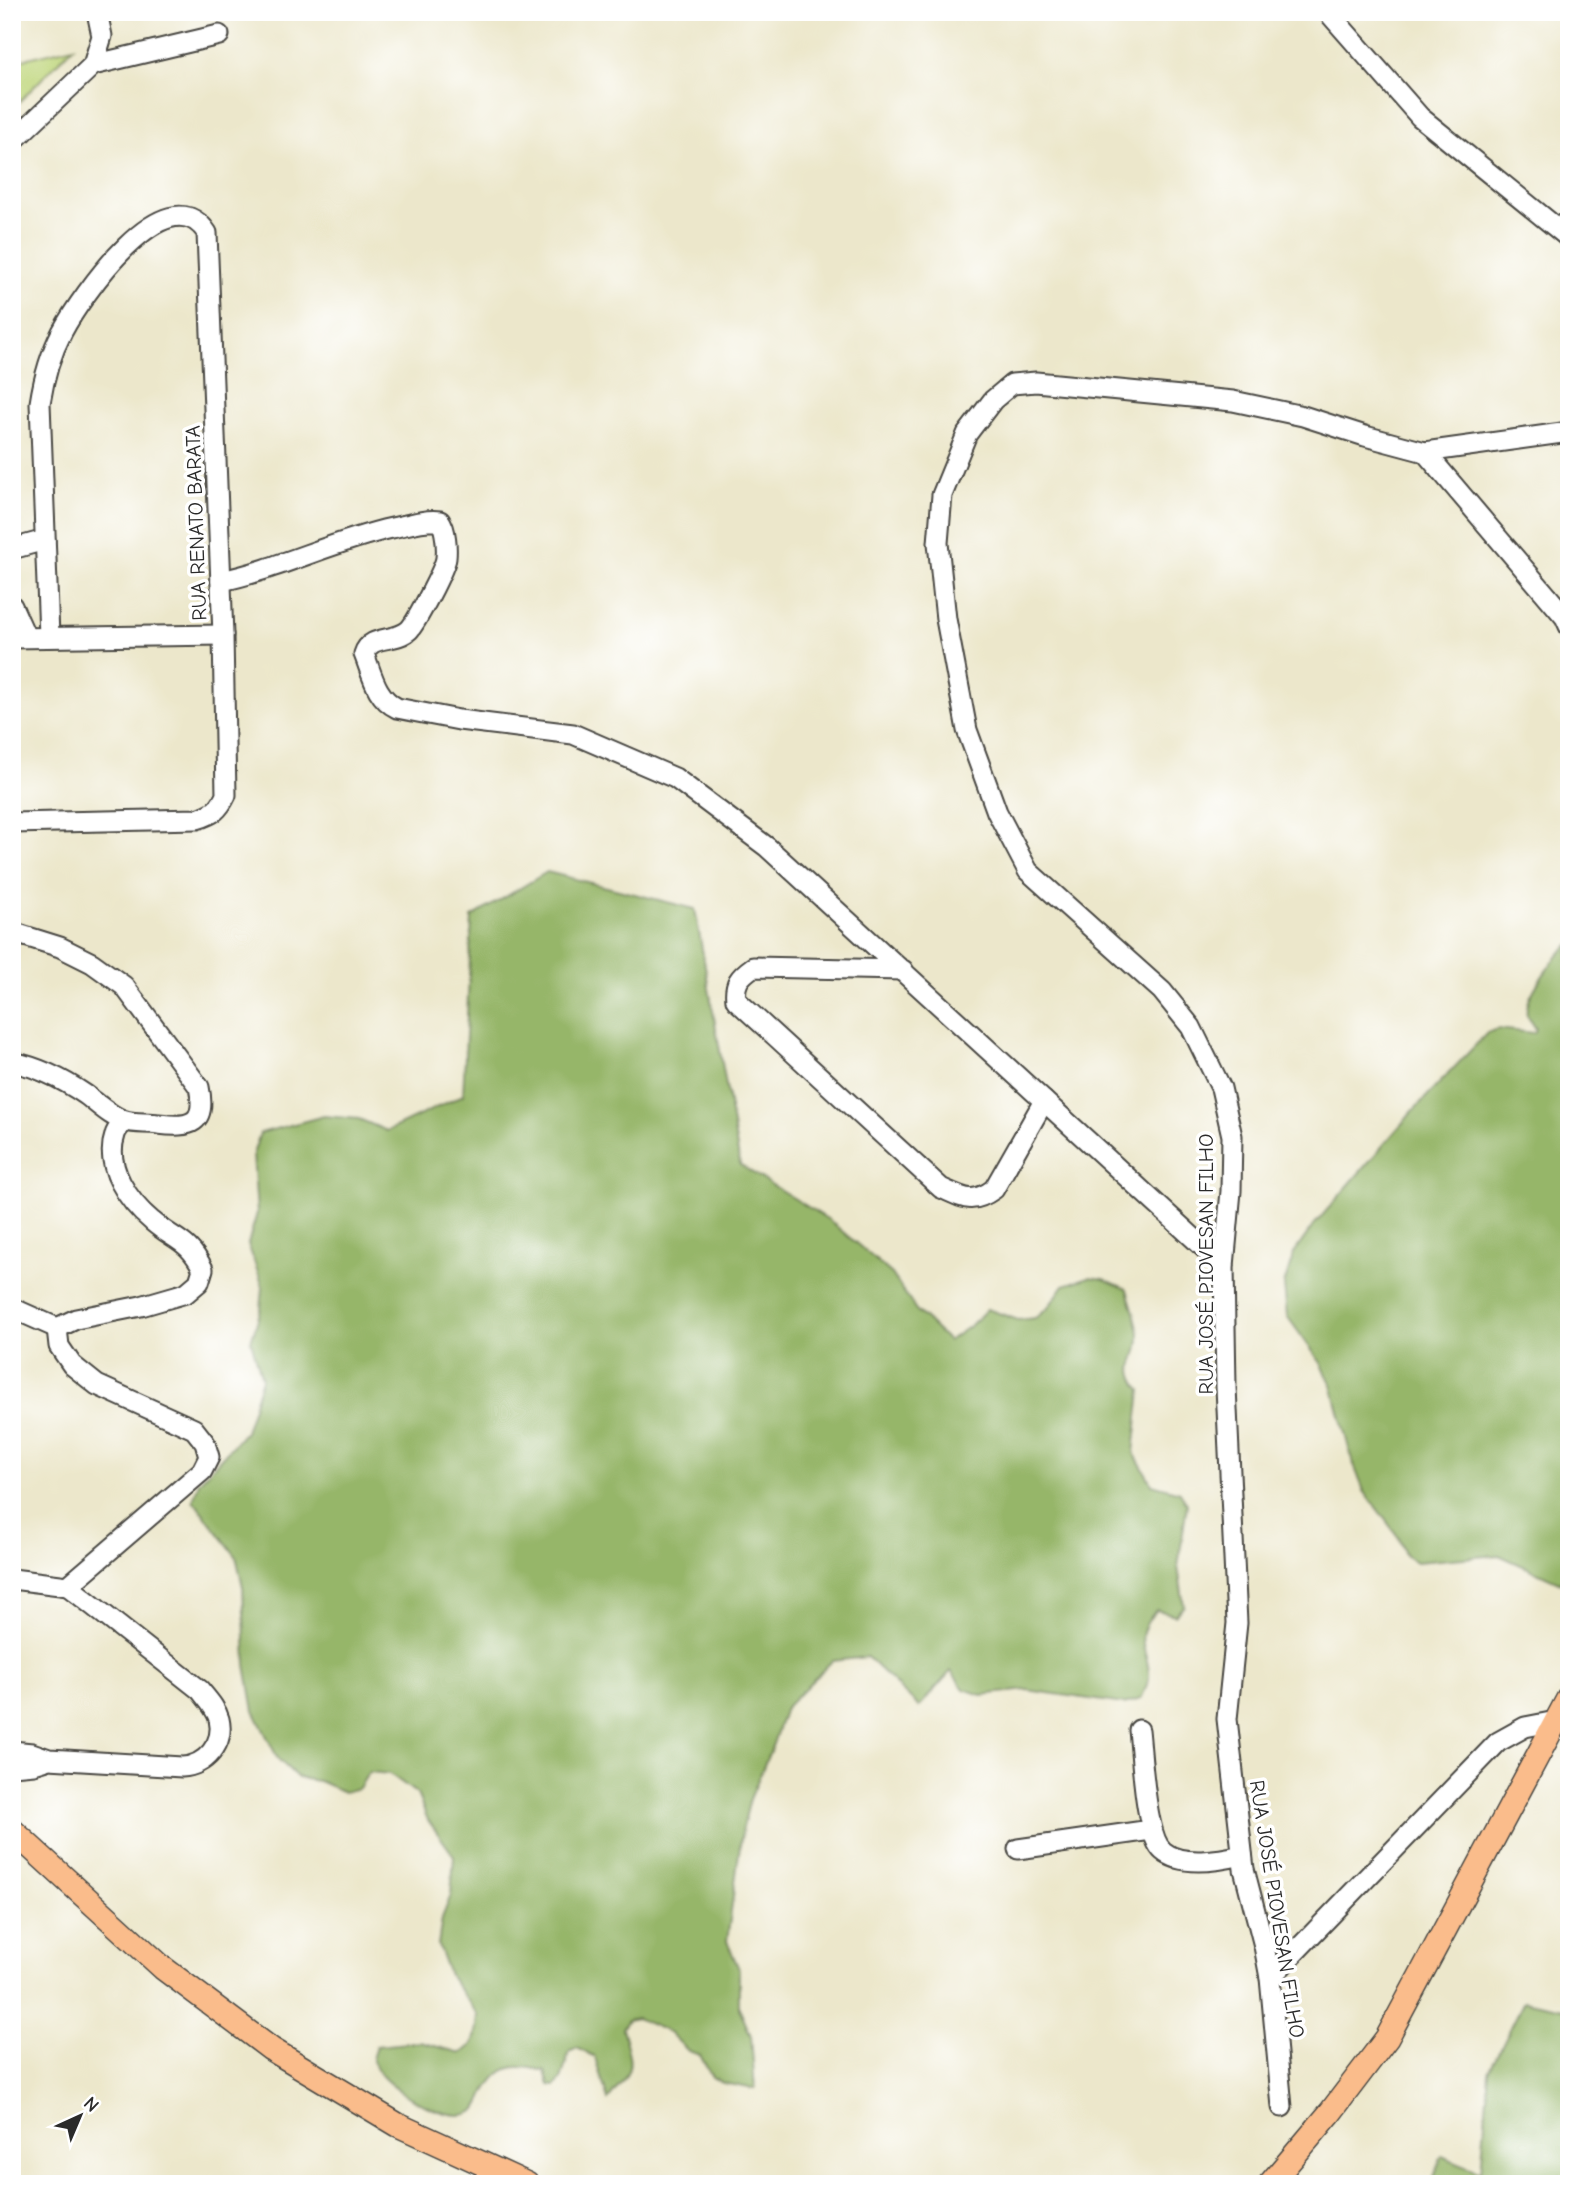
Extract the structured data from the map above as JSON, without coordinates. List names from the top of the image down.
{
  "streets": {
    "street": ["RUA RENATO BARATA", "RUA JOSÉ PIOVESAN FILHO"]
  },
  "north": "top right"
}
